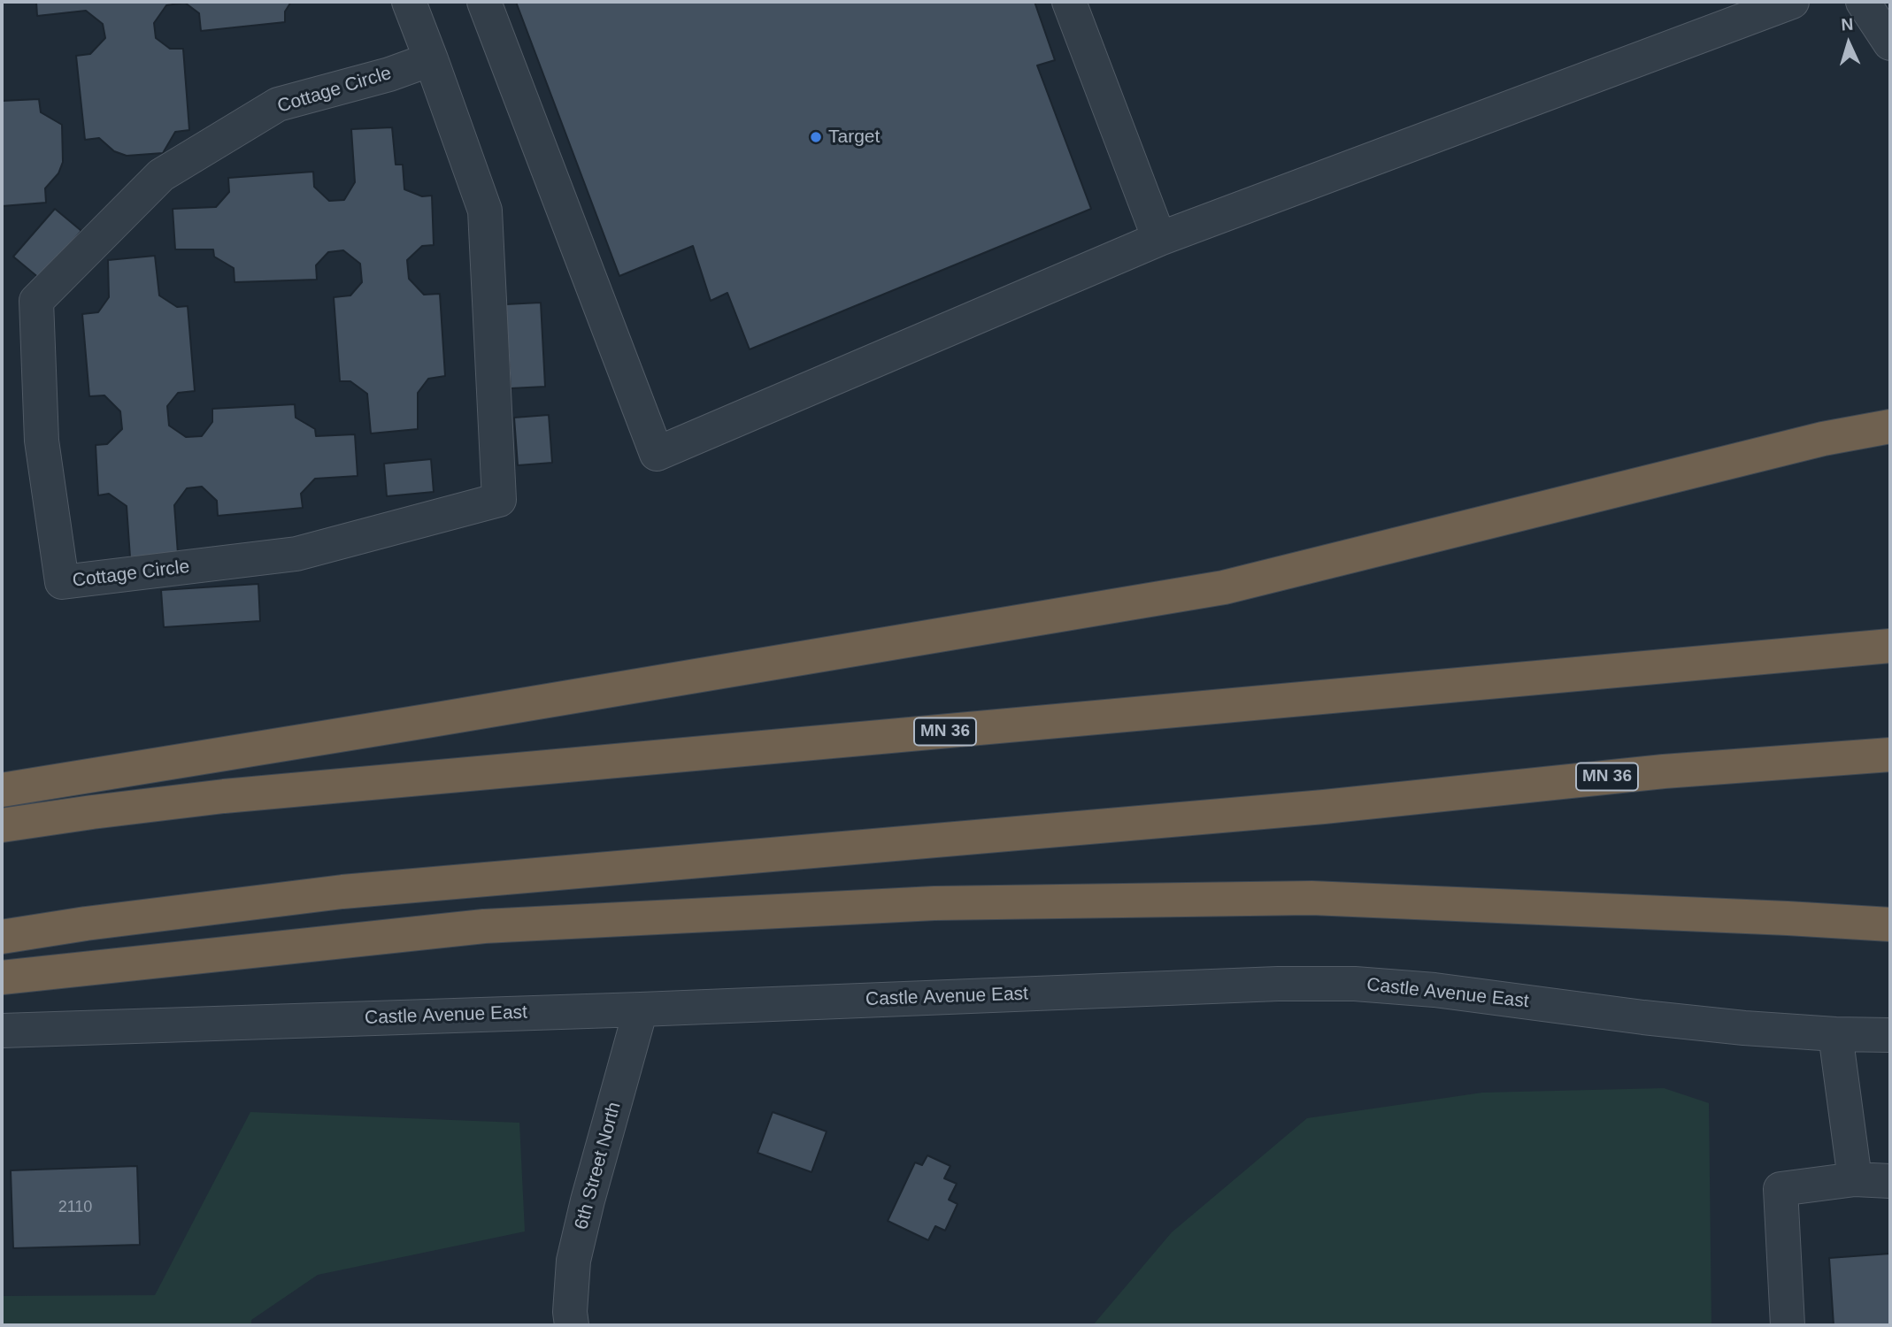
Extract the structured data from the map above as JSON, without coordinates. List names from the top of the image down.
{
  "streets": {
    "highway": ["MN 36"],
    "street": ["Cottage Circle", "Castle Avenue East", "6th Street North"]
  },
  "crossings": [
    ["Castle Avenue East", "6th Street North"]
  ],
  "places": ["Target"],
  "house_numbers": ["2110"],
  "north": "top"
}
